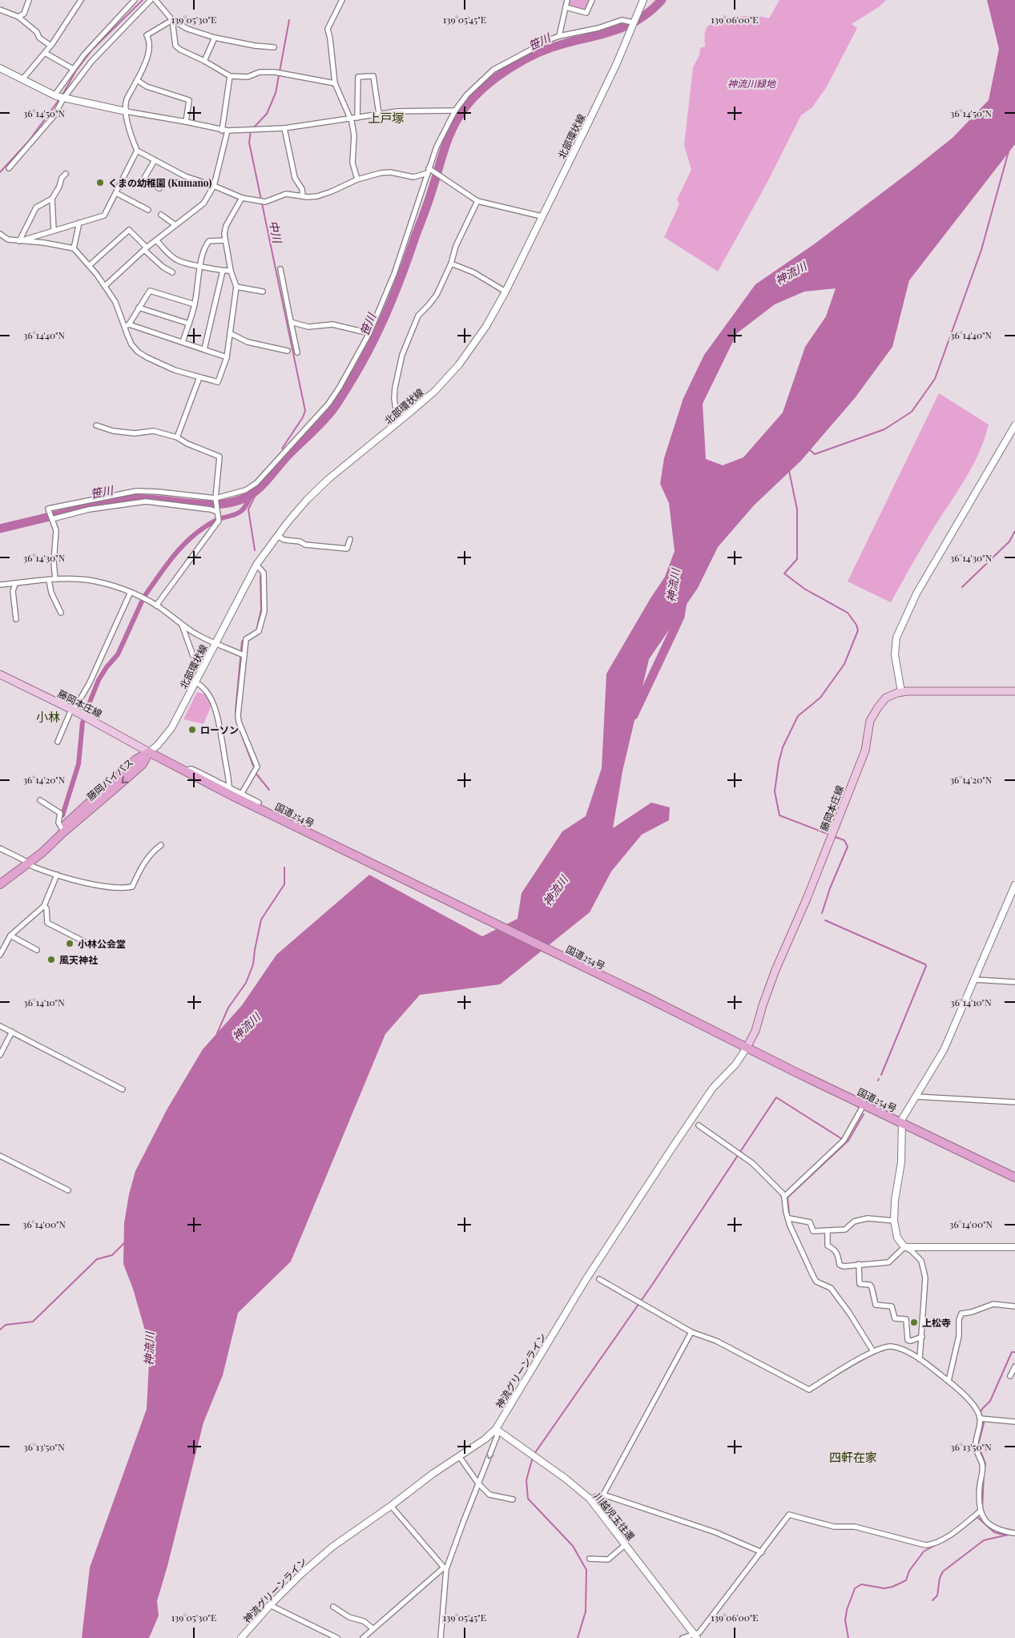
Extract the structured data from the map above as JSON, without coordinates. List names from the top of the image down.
{
  "streets": {
    "highway": ["藤岡バイパス", "国道254号"],
    "main road": ["藤岡本庄線"],
    "street": ["北部環状線", "神流グリーンライン", "川越児玉往還"]
  },
  "crossings": [
    ["北部環状線", "藤岡本庄線"],
    ["北部環状線", "藤岡バイパス"],
    ["北部環状線", "国道254号"],
    ["藤岡本庄線", "藤岡バイパス"],
    ["藤岡本庄線", "国道254号"],
    ["藤岡本庄線", "神流グリーンライン"],
    ["藤岡バイパス", "国道254号"],
    ["国道254号", "神流グリーンライン"],
    ["神流グリーンライン", "川越児玉往還"]
  ],
  "districts": ["上戸塚", "小林", "四軒在家"],
  "water": ["笹川", "中川", "神流川"],
  "parks": ["神流川緑地"],
  "places": [
    "くまの幼稚園 (Kumano)",
    "ローソン",
    "小林公会堂",
    "風天神社",
    "上松寺"
  ],
  "coordinates": [
    "139°05'30\"E",
    "139°05'45\"E",
    "139°06'00\"E",
    "36°14'50\"N",
    "36°14'40\"N",
    "36°14'30\"N",
    "36°14'20\"N",
    "36°14'10\"N",
    "36°14'00\"N",
    "36°13'50\"N"
  ]
}
